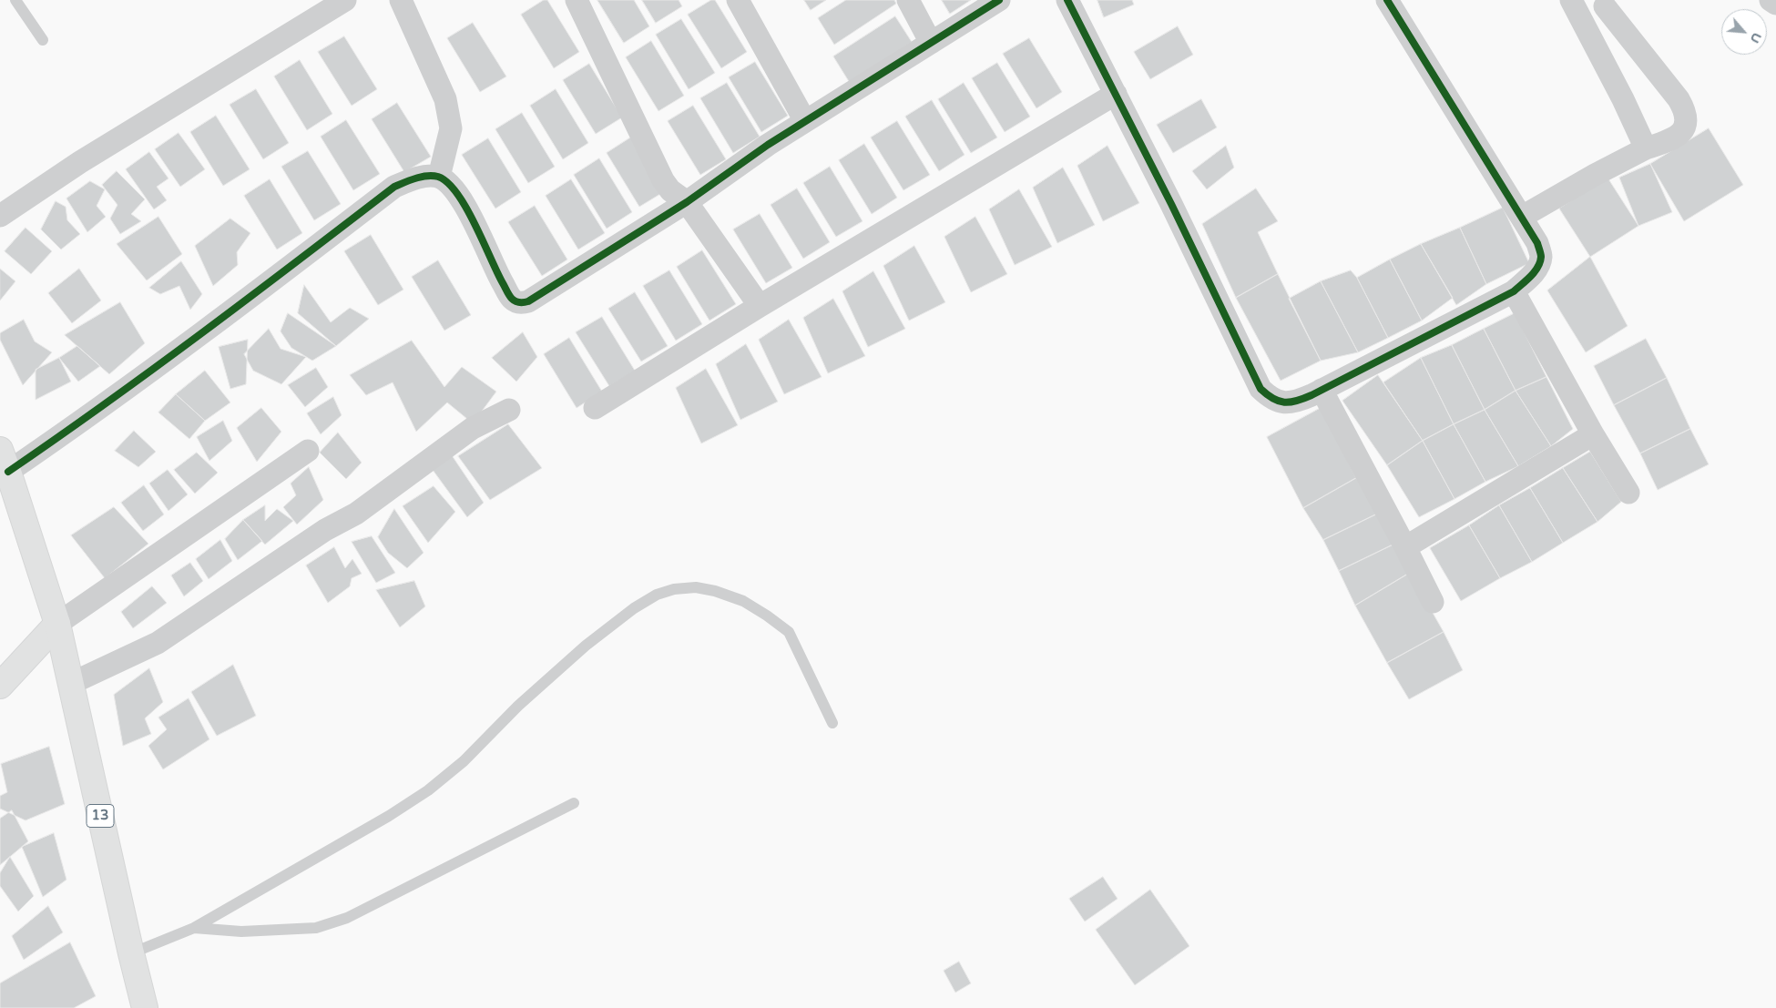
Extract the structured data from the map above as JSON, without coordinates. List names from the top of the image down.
{
  "streets": {
    "main road": ["13"]
  },
  "north": "bottom right"
}
